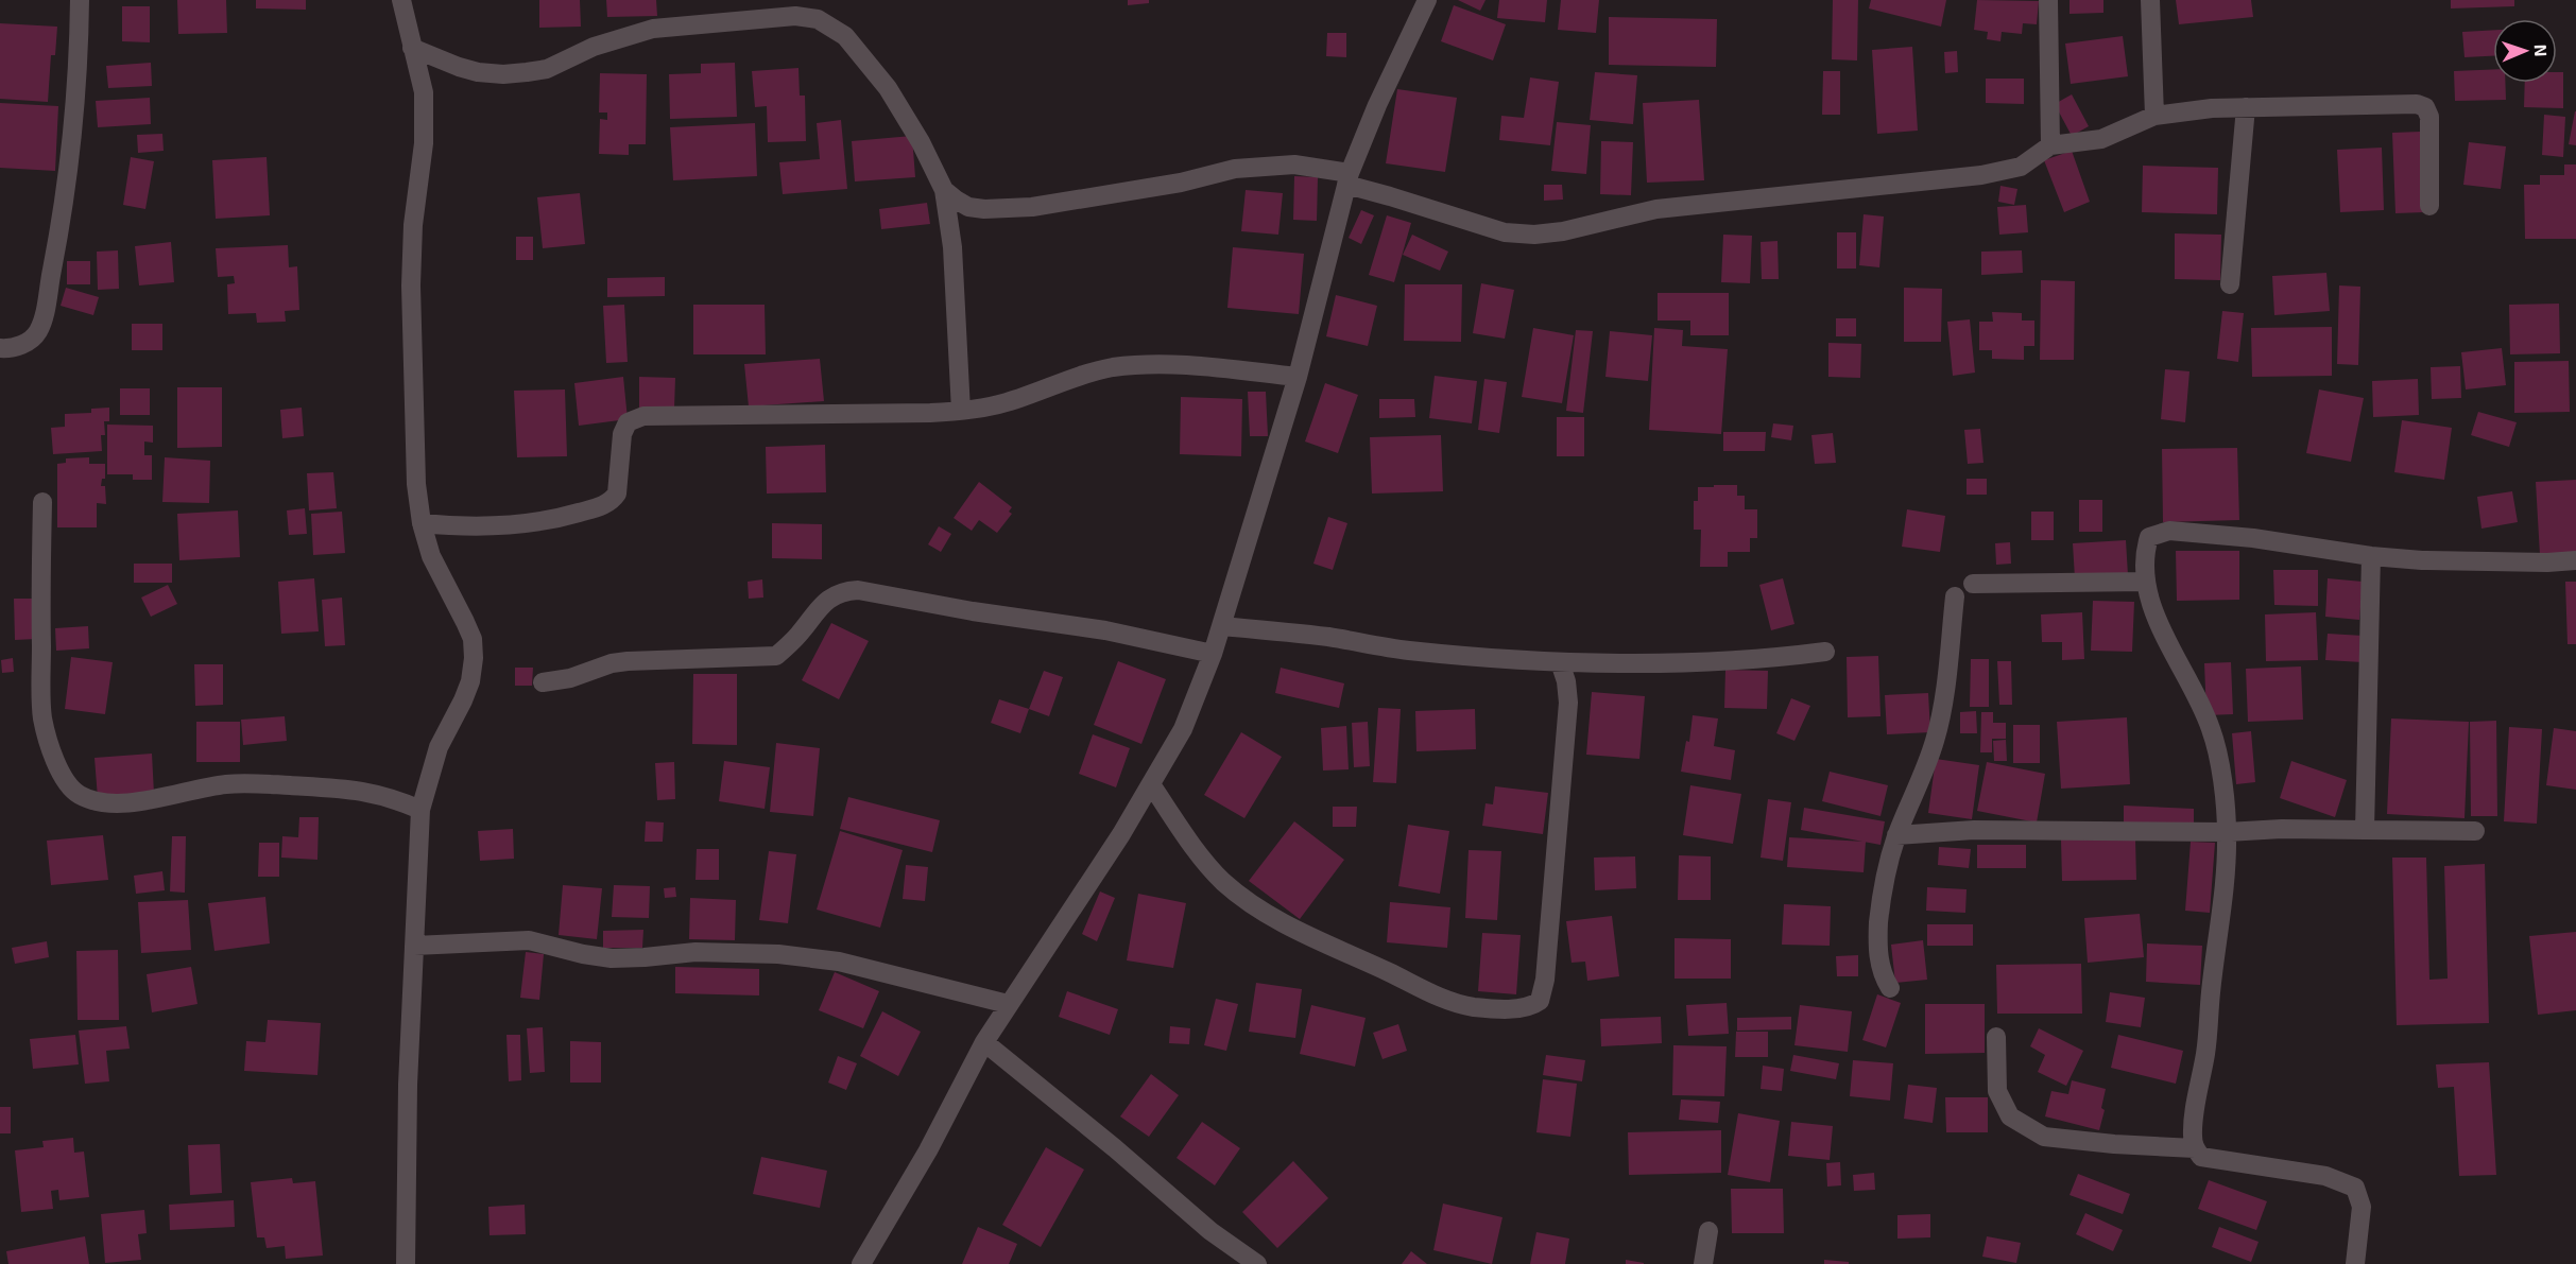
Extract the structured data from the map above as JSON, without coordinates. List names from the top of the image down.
{
  "north": "right"
}
